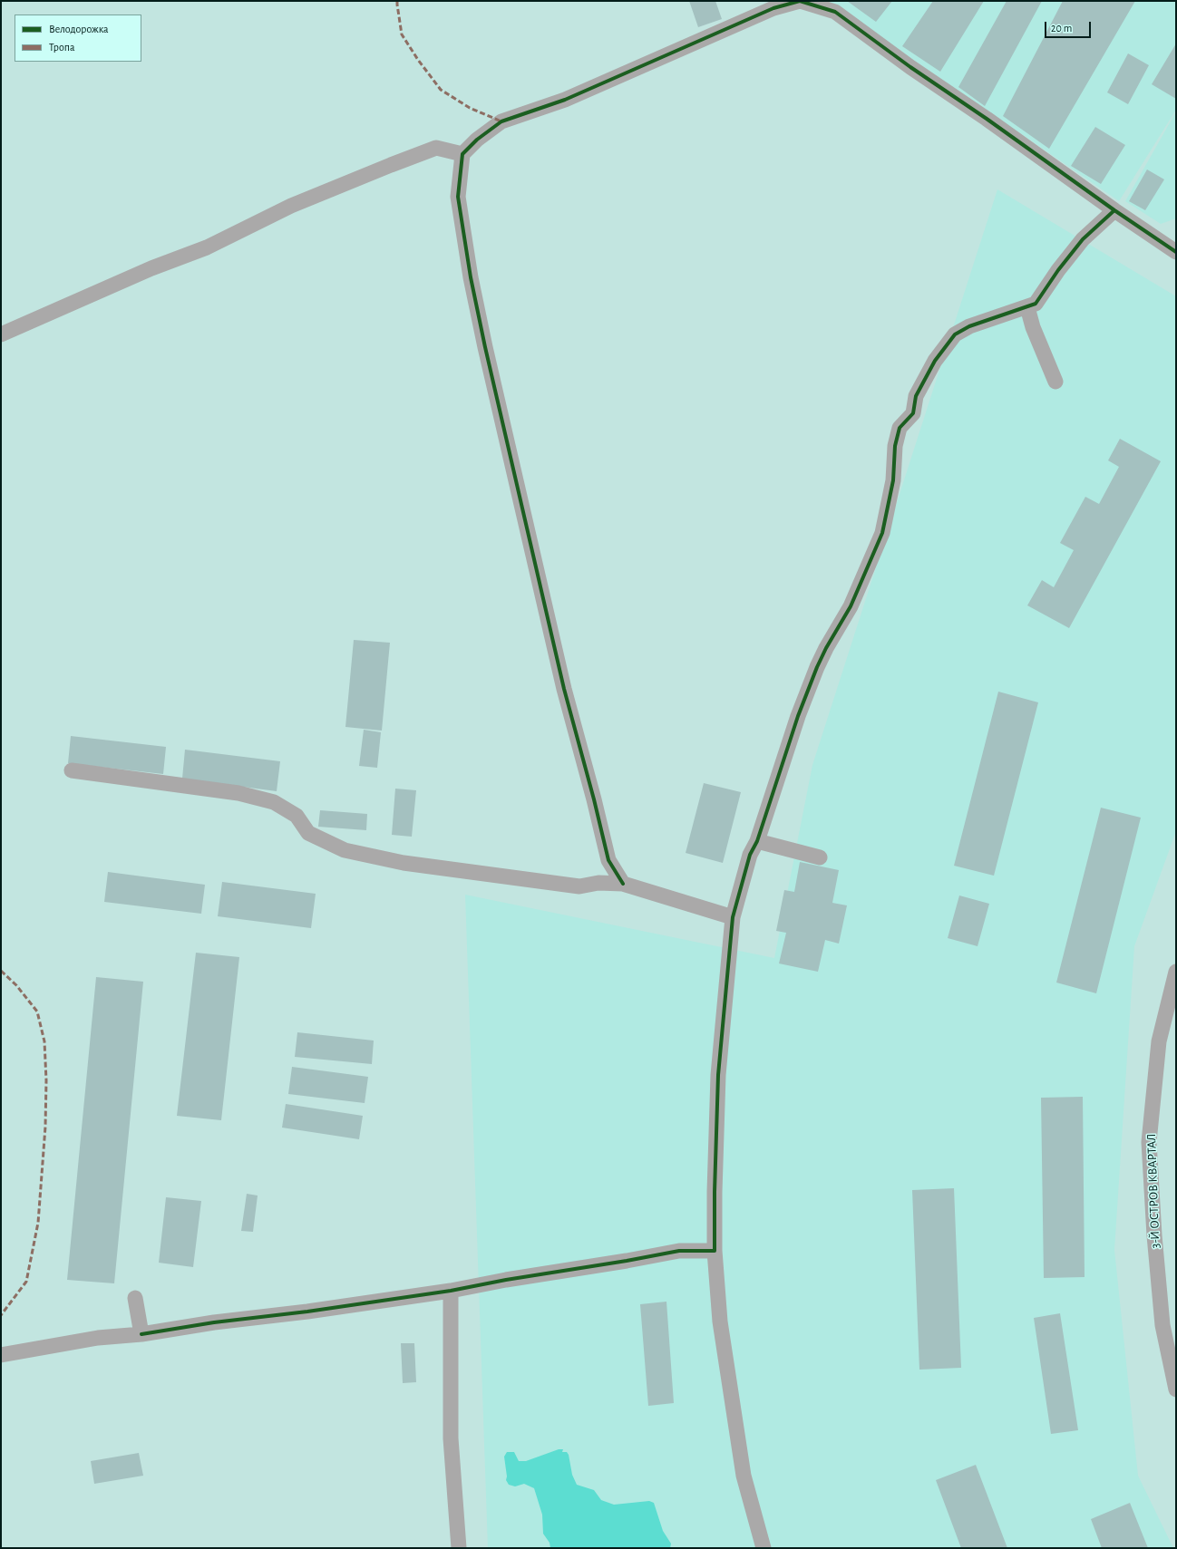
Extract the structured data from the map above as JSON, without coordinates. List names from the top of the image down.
{
  "streets": {
    "street": ["3-Й ОСТРОВ КВАРТАЛ"]
  },
  "legend": ["Велодорожка", "Тропа"],
  "scale_bar": "20 m"
}
